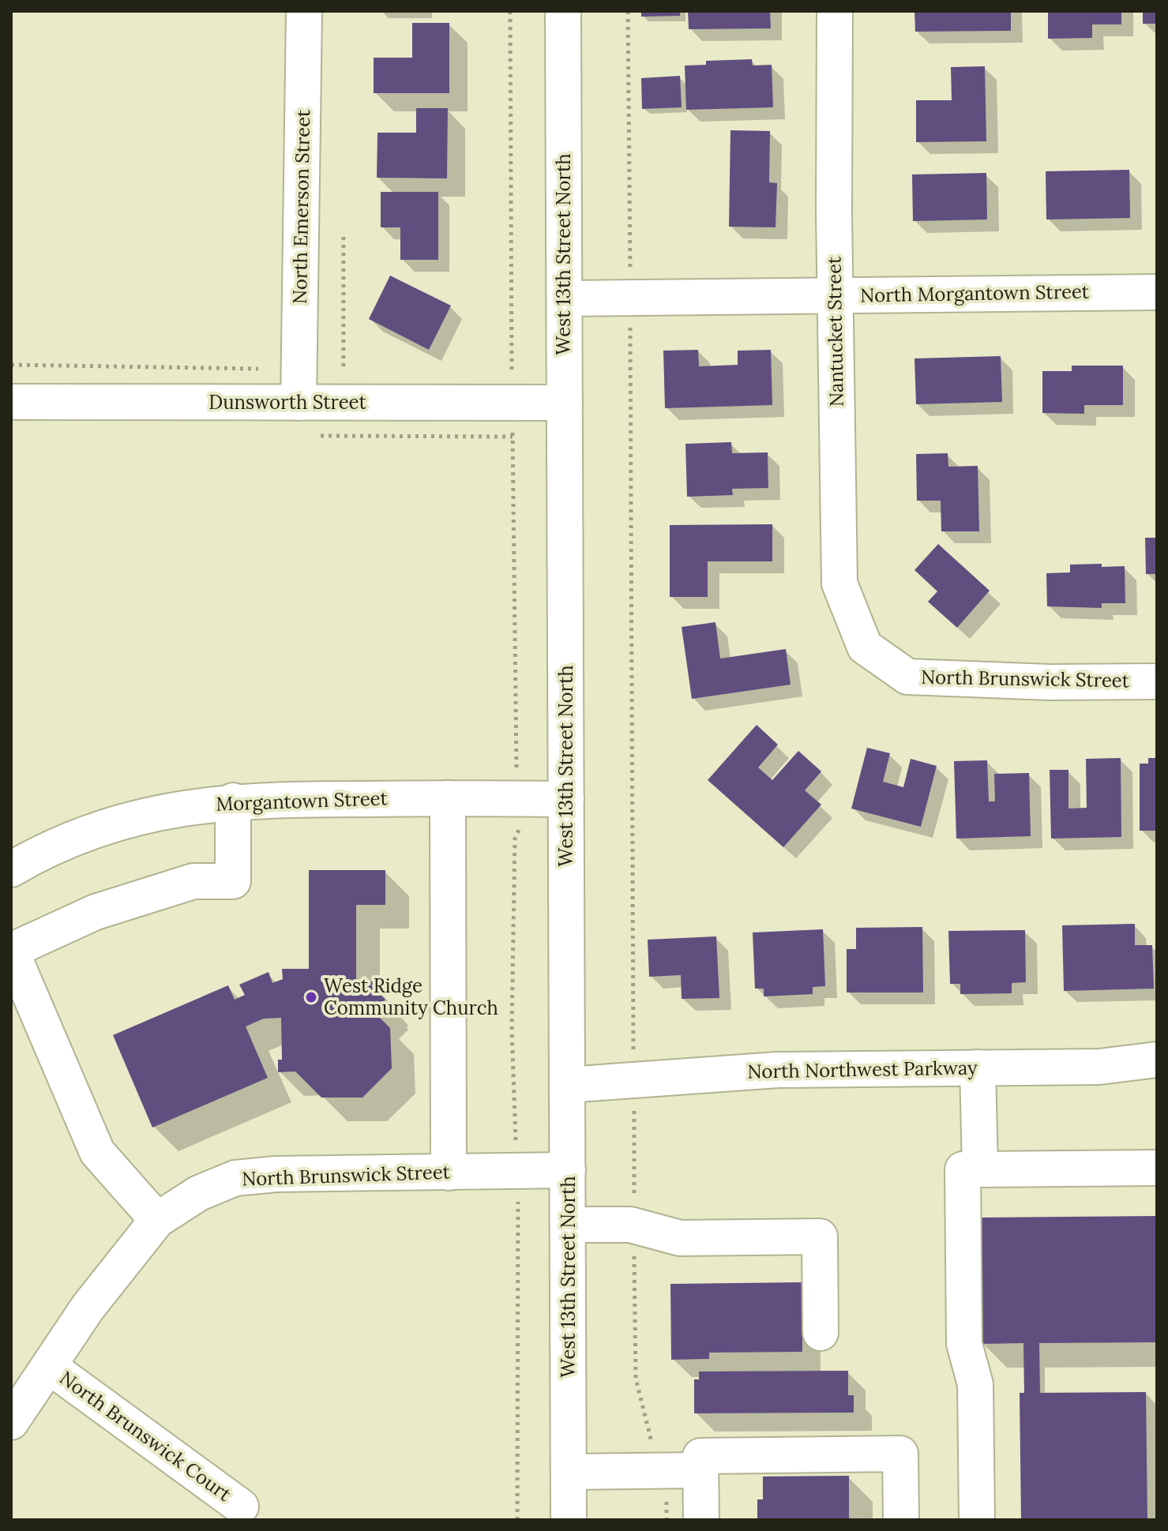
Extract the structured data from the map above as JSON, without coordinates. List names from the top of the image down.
{
  "streets": {
    "street": [
      "North Emerson Street",
      "West 13th Street North",
      "North Morgantown Street",
      "Nantucket Street",
      "Dunsworth Street",
      "North Brunswick Street",
      "Morgantown Street",
      "North Northwest Parkway",
      "North Brunswick Court"
    ]
  },
  "crossings": [
    ["North Emerson Street", "Dunsworth Street"],
    ["West 13th Street North", "North Morgantown Street"],
    ["West 13th Street North", "Dunsworth Street"],
    ["West 13th Street North", "North Brunswick Street"],
    ["West 13th Street North", "Morgantown Street"],
    ["West 13th Street North", "North Northwest Parkway"],
    ["North Morgantown Street", "Nantucket Street"],
    ["Nantucket Street", "North Brunswick Street"],
    ["North Brunswick Street", "North Brunswick Court"]
  ],
  "places": ["West Ridge Community Church"]
}
